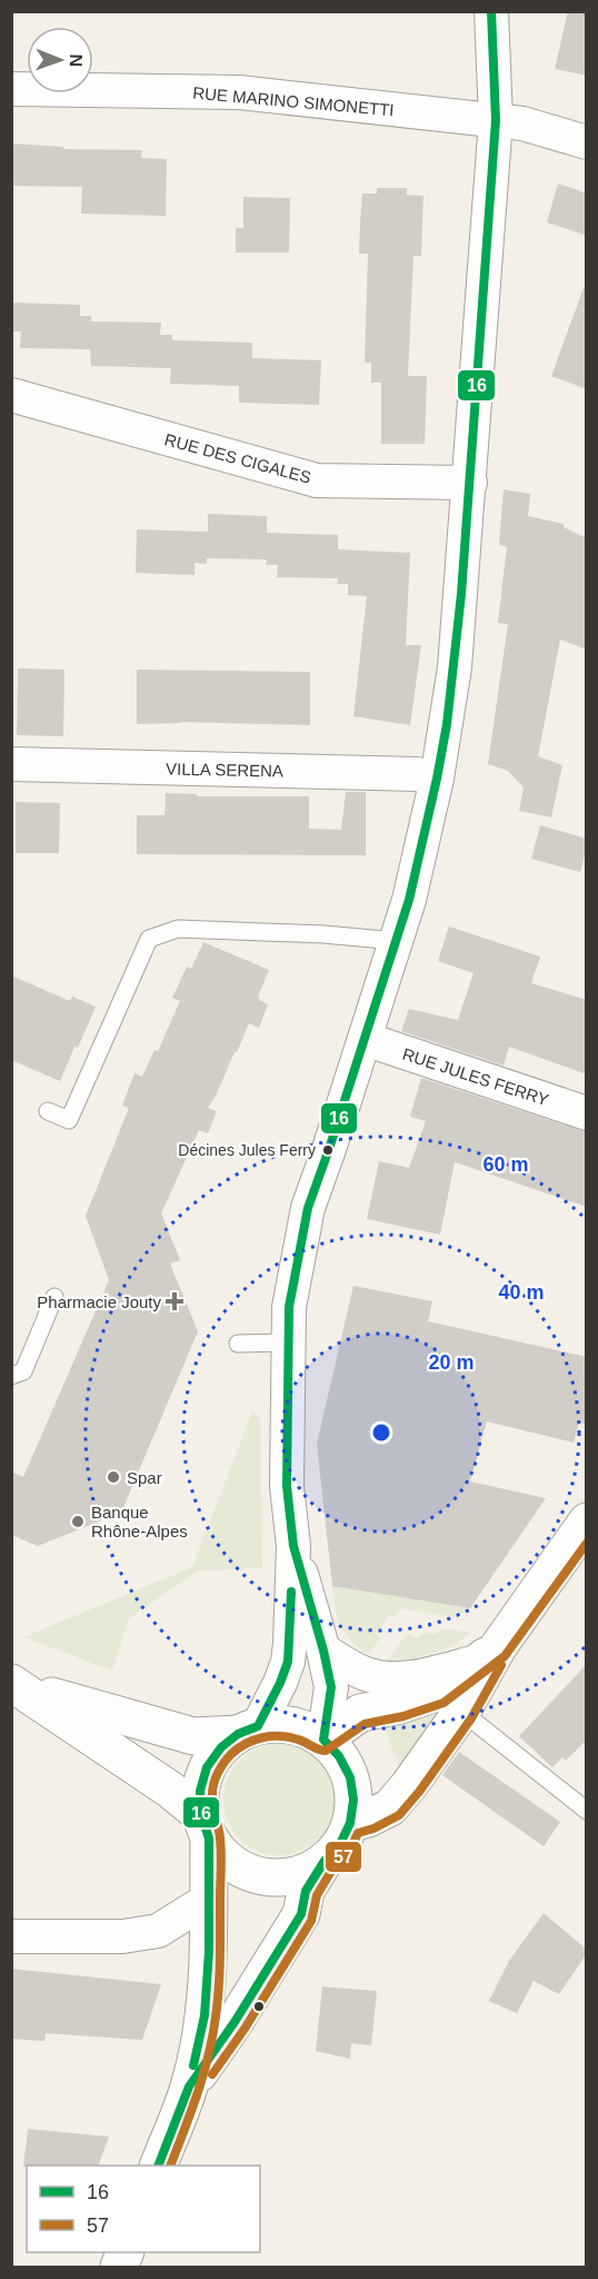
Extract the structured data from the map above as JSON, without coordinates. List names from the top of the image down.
{
  "streets": {
    "street": [
      "RUE MARINO SIMONETTI",
      "RUE DES CIGALES",
      "VILLA SERENA",
      "RUE JULES FERRY"
    ]
  },
  "places": {
    "other": ["Décines Jules Ferry", "Spar", "Banque Rhône-Alpes"],
    "health": ["Pharmacie Jouty"]
  },
  "lines": ["transit line 16", "transit line 57"],
  "legend": ["16", "57"],
  "north": "right",
  "rings": ["60 m", "40 m", "20 m"]
}
